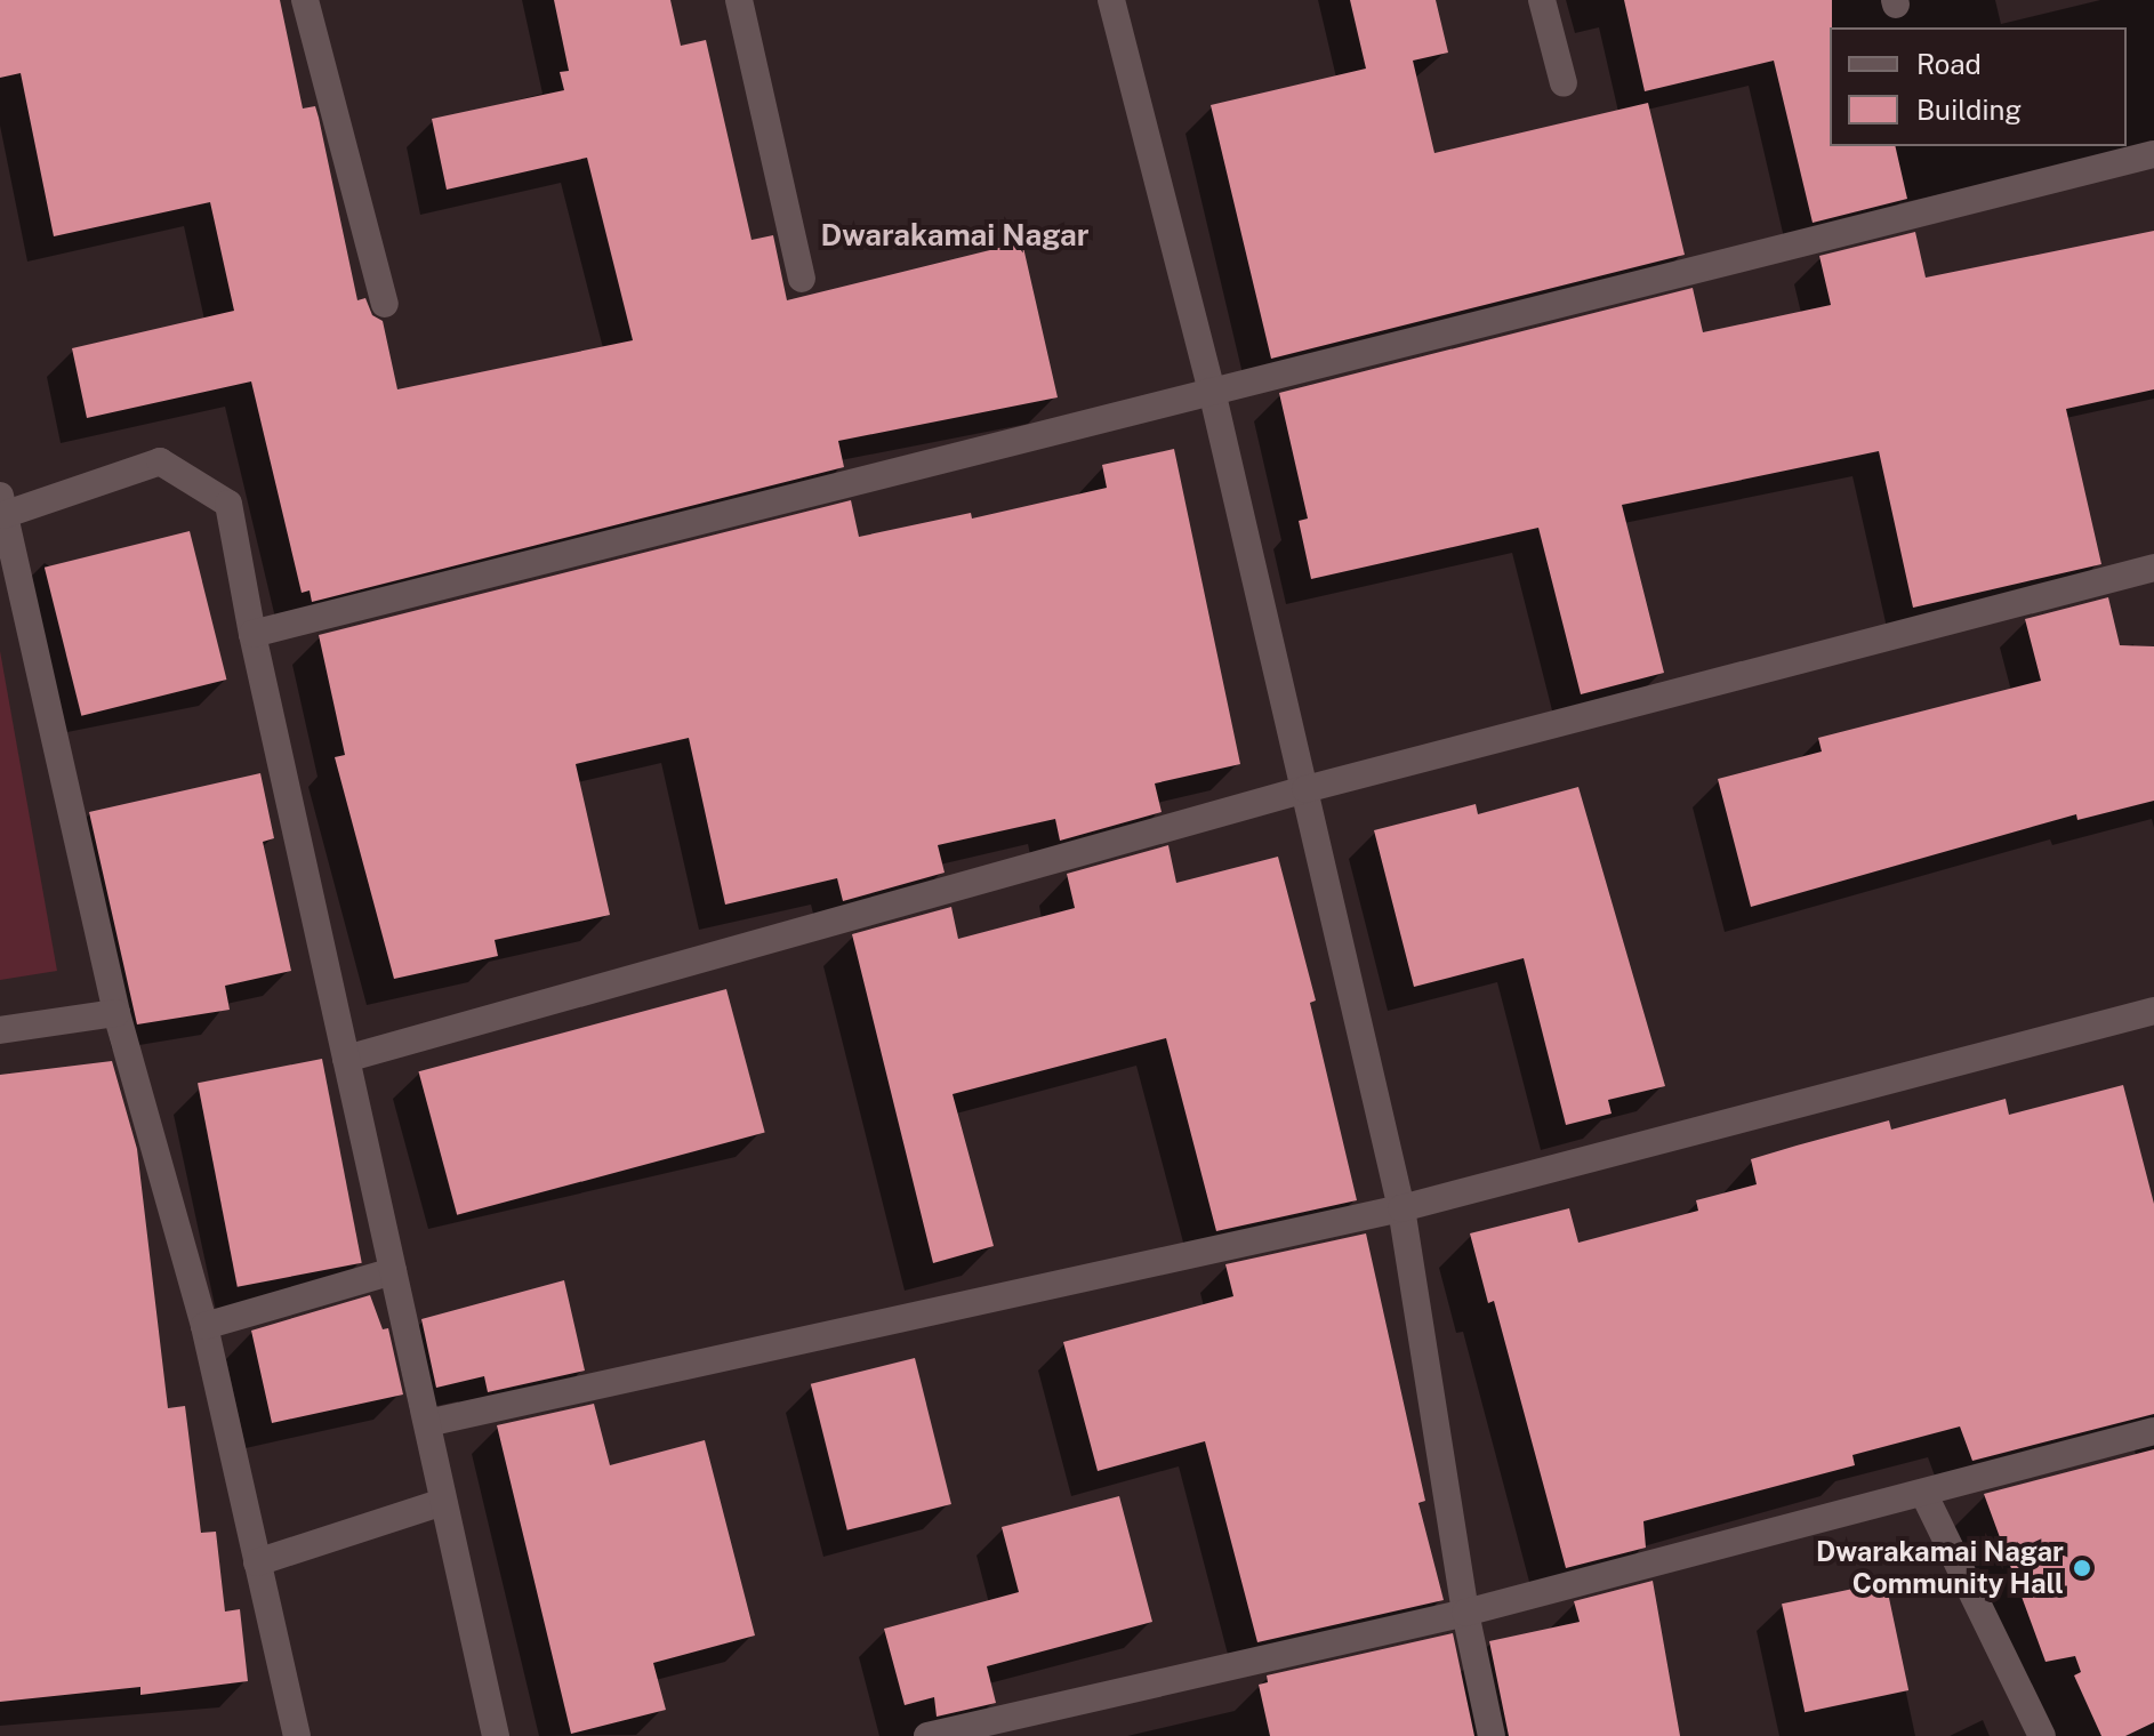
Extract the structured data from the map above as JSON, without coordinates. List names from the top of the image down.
{
  "districts": ["Dwarakamai Nagar"],
  "places": ["Dwarakamai Nagar Community Hall"],
  "legend": ["Road", "Building"]
}
